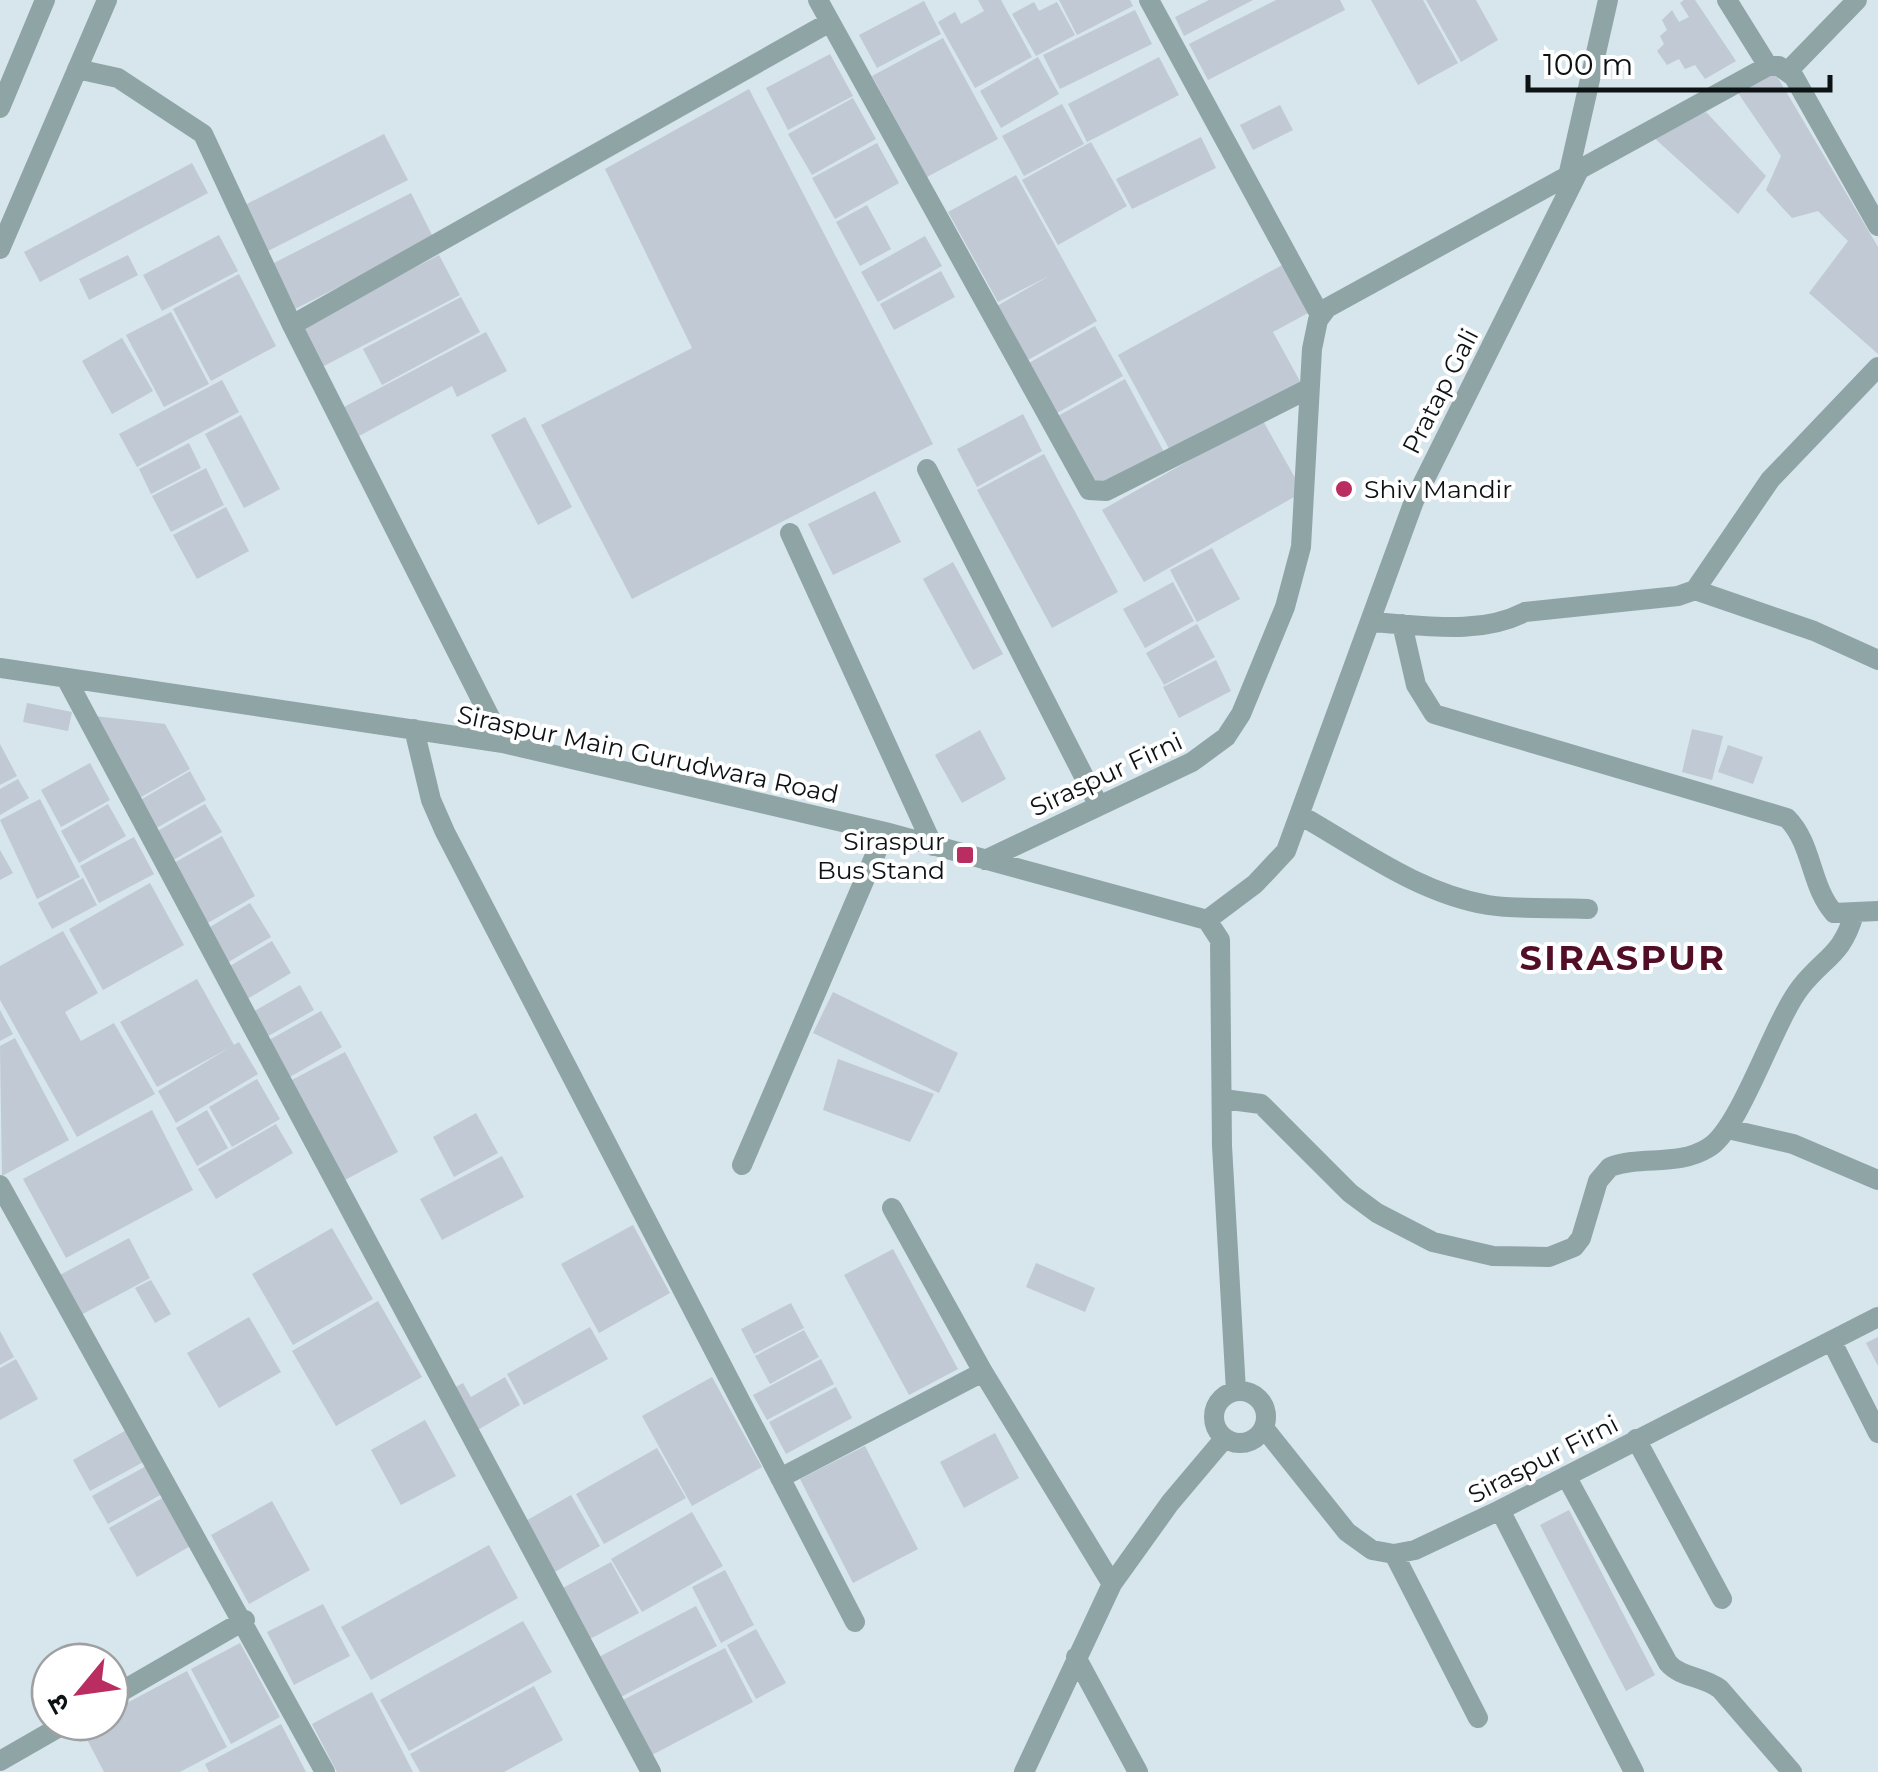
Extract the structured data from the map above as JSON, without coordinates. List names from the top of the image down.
{
  "streets": {
    "street": ["Pratap Gali", "Siraspur Main Gurudwara Road", "Siraspur Firni"]
  },
  "crossings": [
    ["Siraspur Main Gurudwara Road", "Siraspur Firni"]
  ],
  "districts": ["SIRASPUR"],
  "places": {
    "other": ["Shiv Mandir"],
    "transit": ["Siraspur Bus Stand"]
  },
  "scale_bar": "100 m",
  "north": "bottom left"
}
